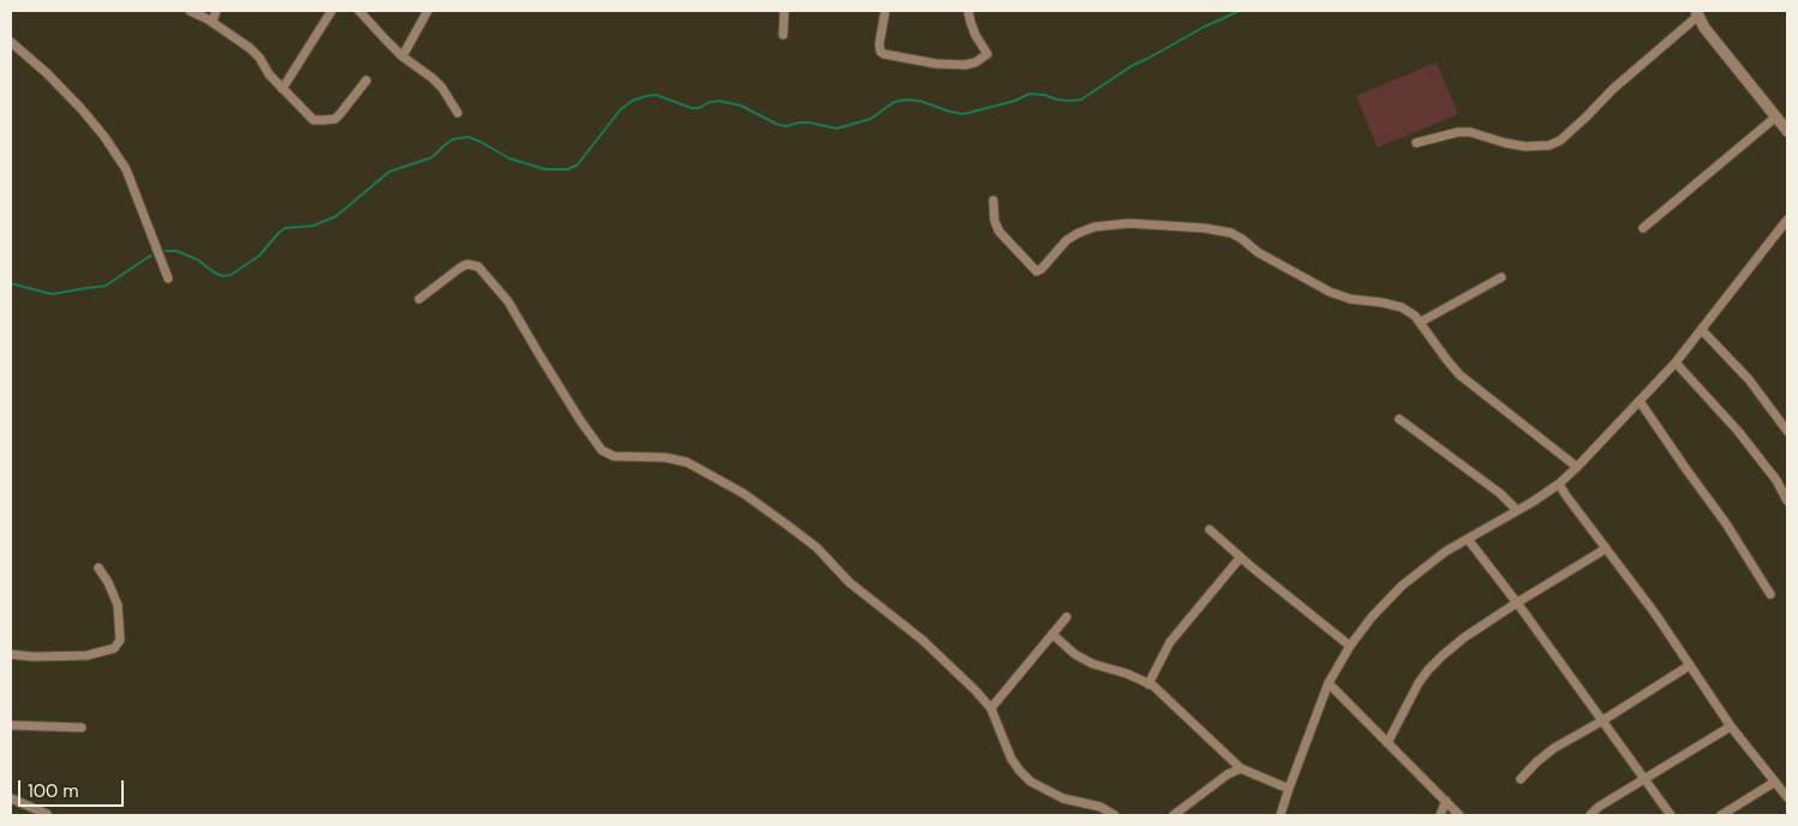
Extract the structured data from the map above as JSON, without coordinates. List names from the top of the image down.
{
  "scale_bar": "100 m"
}
